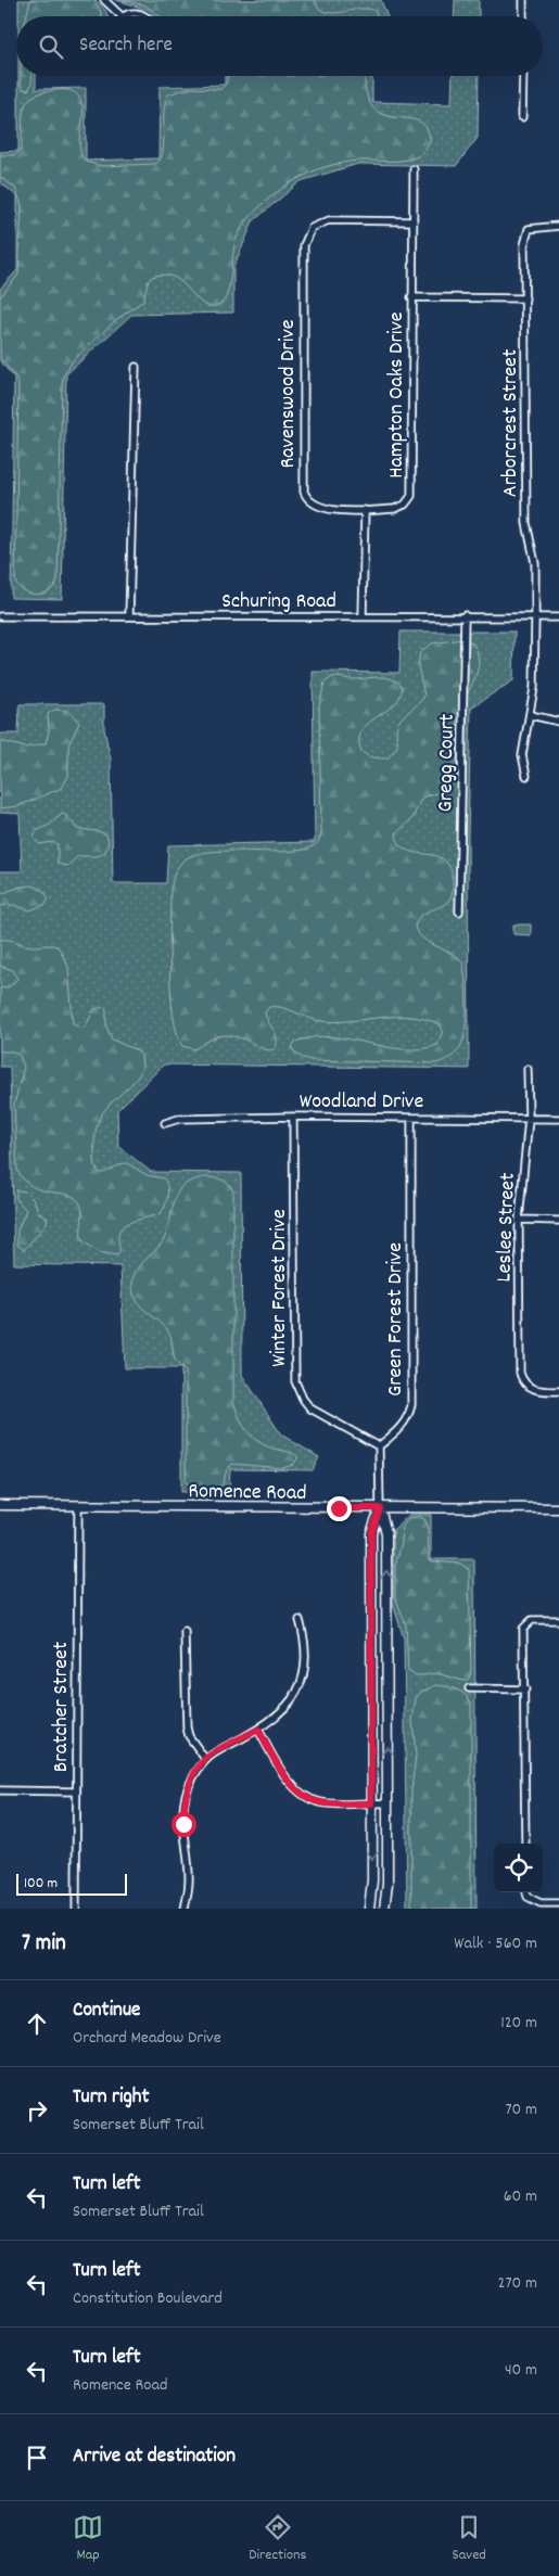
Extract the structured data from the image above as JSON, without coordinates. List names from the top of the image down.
{
  "streets": {
    "street": [
      "Ravenswood Drive",
      "Hampton Oaks Drive",
      "Arborcrest Street",
      "Schuring Road",
      "Gregg Court",
      "Woodland Drive",
      "Leslee Street",
      "Winter Forest Drive",
      "Green Forest Drive",
      "Romence Road",
      "Bratcher Street"
    ]
  },
  "crossings": [
    ["Ravenswood Drive", "Hampton Oaks Drive"],
    ["Arborcrest Street", "Schuring Road"],
    ["Schuring Road", "Gregg Court"],
    ["Woodland Drive", "Leslee Street"],
    ["Woodland Drive", "Winter Forest Drive"],
    ["Woodland Drive", "Green Forest Drive"],
    ["Winter Forest Drive", "Green Forest Drive"],
    ["Romence Road", "Bratcher Street"]
  ],
  "scale_bar": "100 m",
  "page": {
    "search": "Search here",
    "scale": "100 m",
    "heading": ["7 min", "Walk · 560 m"],
    "list": [
      ["Continue", "Orchard Meadow Drive", "120 m"],
      ["Turn right", "Somerset Bluff Trail", "70 m"],
      ["Turn left", "Somerset Bluff Trail", "60 m"],
      ["Turn left", "Constitution Boulevard", "270 m"],
      ["Turn left", "Romence Road", "40 m"],
      "Arrive at destination"
    ],
    "nav": ["Map", "Directions", "Saved"]
  }
}
